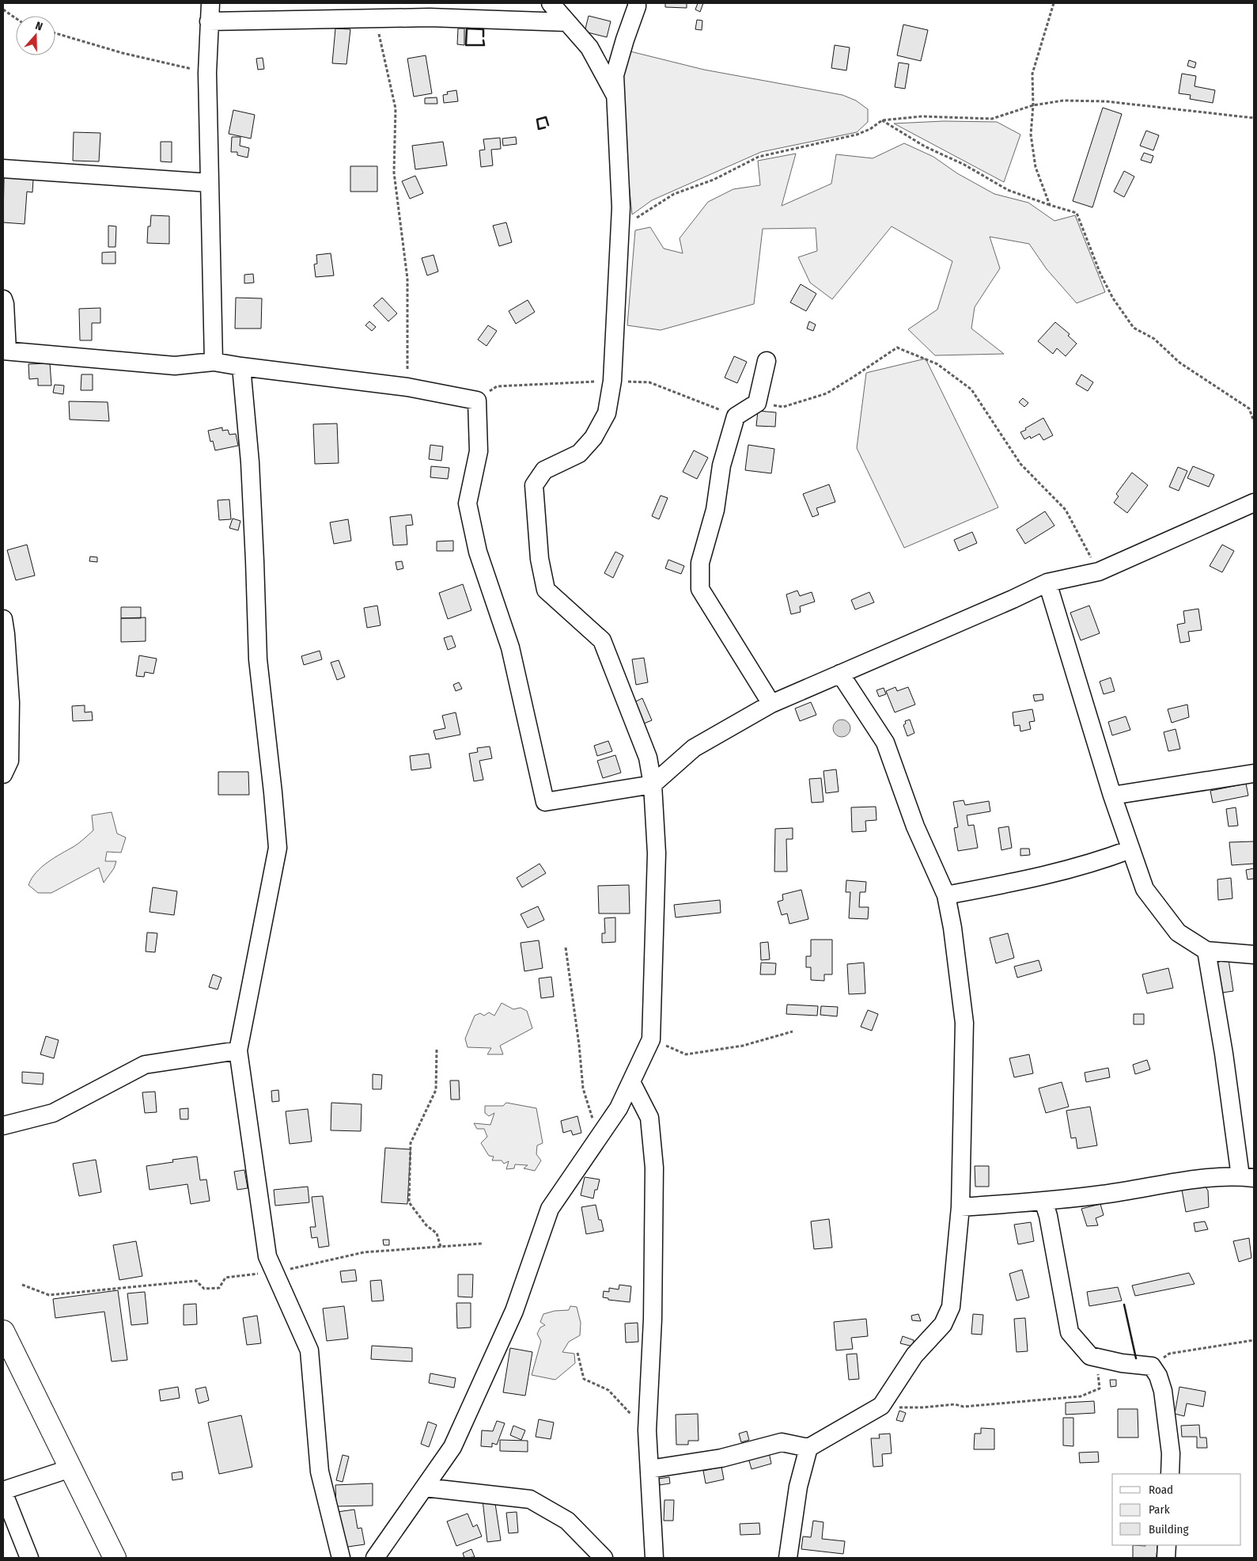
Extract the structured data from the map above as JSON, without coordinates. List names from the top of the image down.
{
  "legend": ["Road", "Park", "Building"],
  "north": "top"
}
